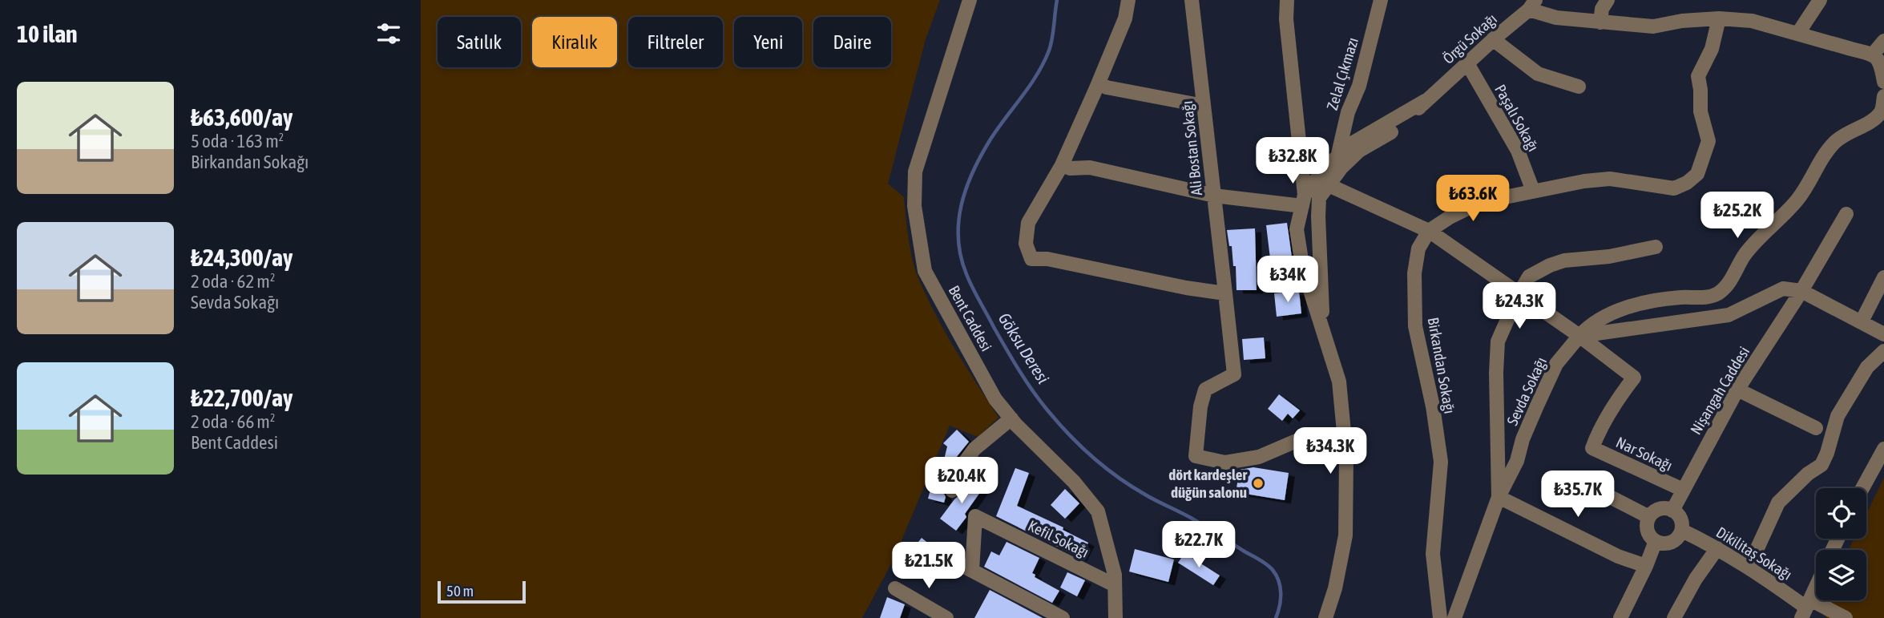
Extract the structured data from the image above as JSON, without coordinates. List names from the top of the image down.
{
  "streets": {
    "street": [
      "Örgü Sokağı",
      "Zelal Çıkmazı",
      "Paşalı Sokağı",
      "Ali Bostan Sokağı",
      "Bent Caddesi",
      "Birkandan Sokağı",
      "Nişangah Caddesi",
      "Sevda Sokaḡı",
      "Nar Sokağı",
      "Kefil Sokağı",
      "Dikilitaş Sokağı"
    ]
  },
  "crossings": [
    ["Örgü Sokağı", "Paşalı Sokağı"],
    ["Bent Caddesi", "Kefil Sokağı"],
    ["Nişangah Caddesi", "Nar Sokağı"],
    ["Nişangah Caddesi", "Dikilitaş Sokağı"],
    ["Sevda Sokaḡı", "Nar Sokağı"]
  ],
  "water": ["Göksu Deresi"],
  "places": ["dört kardeşler düğün salonu"],
  "scale_bar": "50 m",
  "page": {
    "heading": "10 ilan",
    "chip": [
      "Satılık",
      "Kiralık",
      "Filtreler",
      "Yeni",
      "Daire"
    ],
    "list": [
      {
        "name": "₺63,600/ay",
        "note": "5 oda · 163 m² · Birkandan Sokağı"
      },
      {
        "name": "₺24,300/ay",
        "note": "2 oda · 62 m² · Sevda Sokaḡı"
      },
      {
        "name": "₺22,700/ay",
        "note": "2 oda · 66 m² · Bent Caddesi"
      }
    ],
    "price": [
      "₺32.8K",
      "₺63.6K",
      "₺25.2K",
      "₺34K",
      "₺24.3K",
      "₺34.3K",
      "₺20.4K",
      "₺35.7K",
      "₺22.7K",
      "₺21.5K"
    ],
    "scale": "50 m"
  }
}
